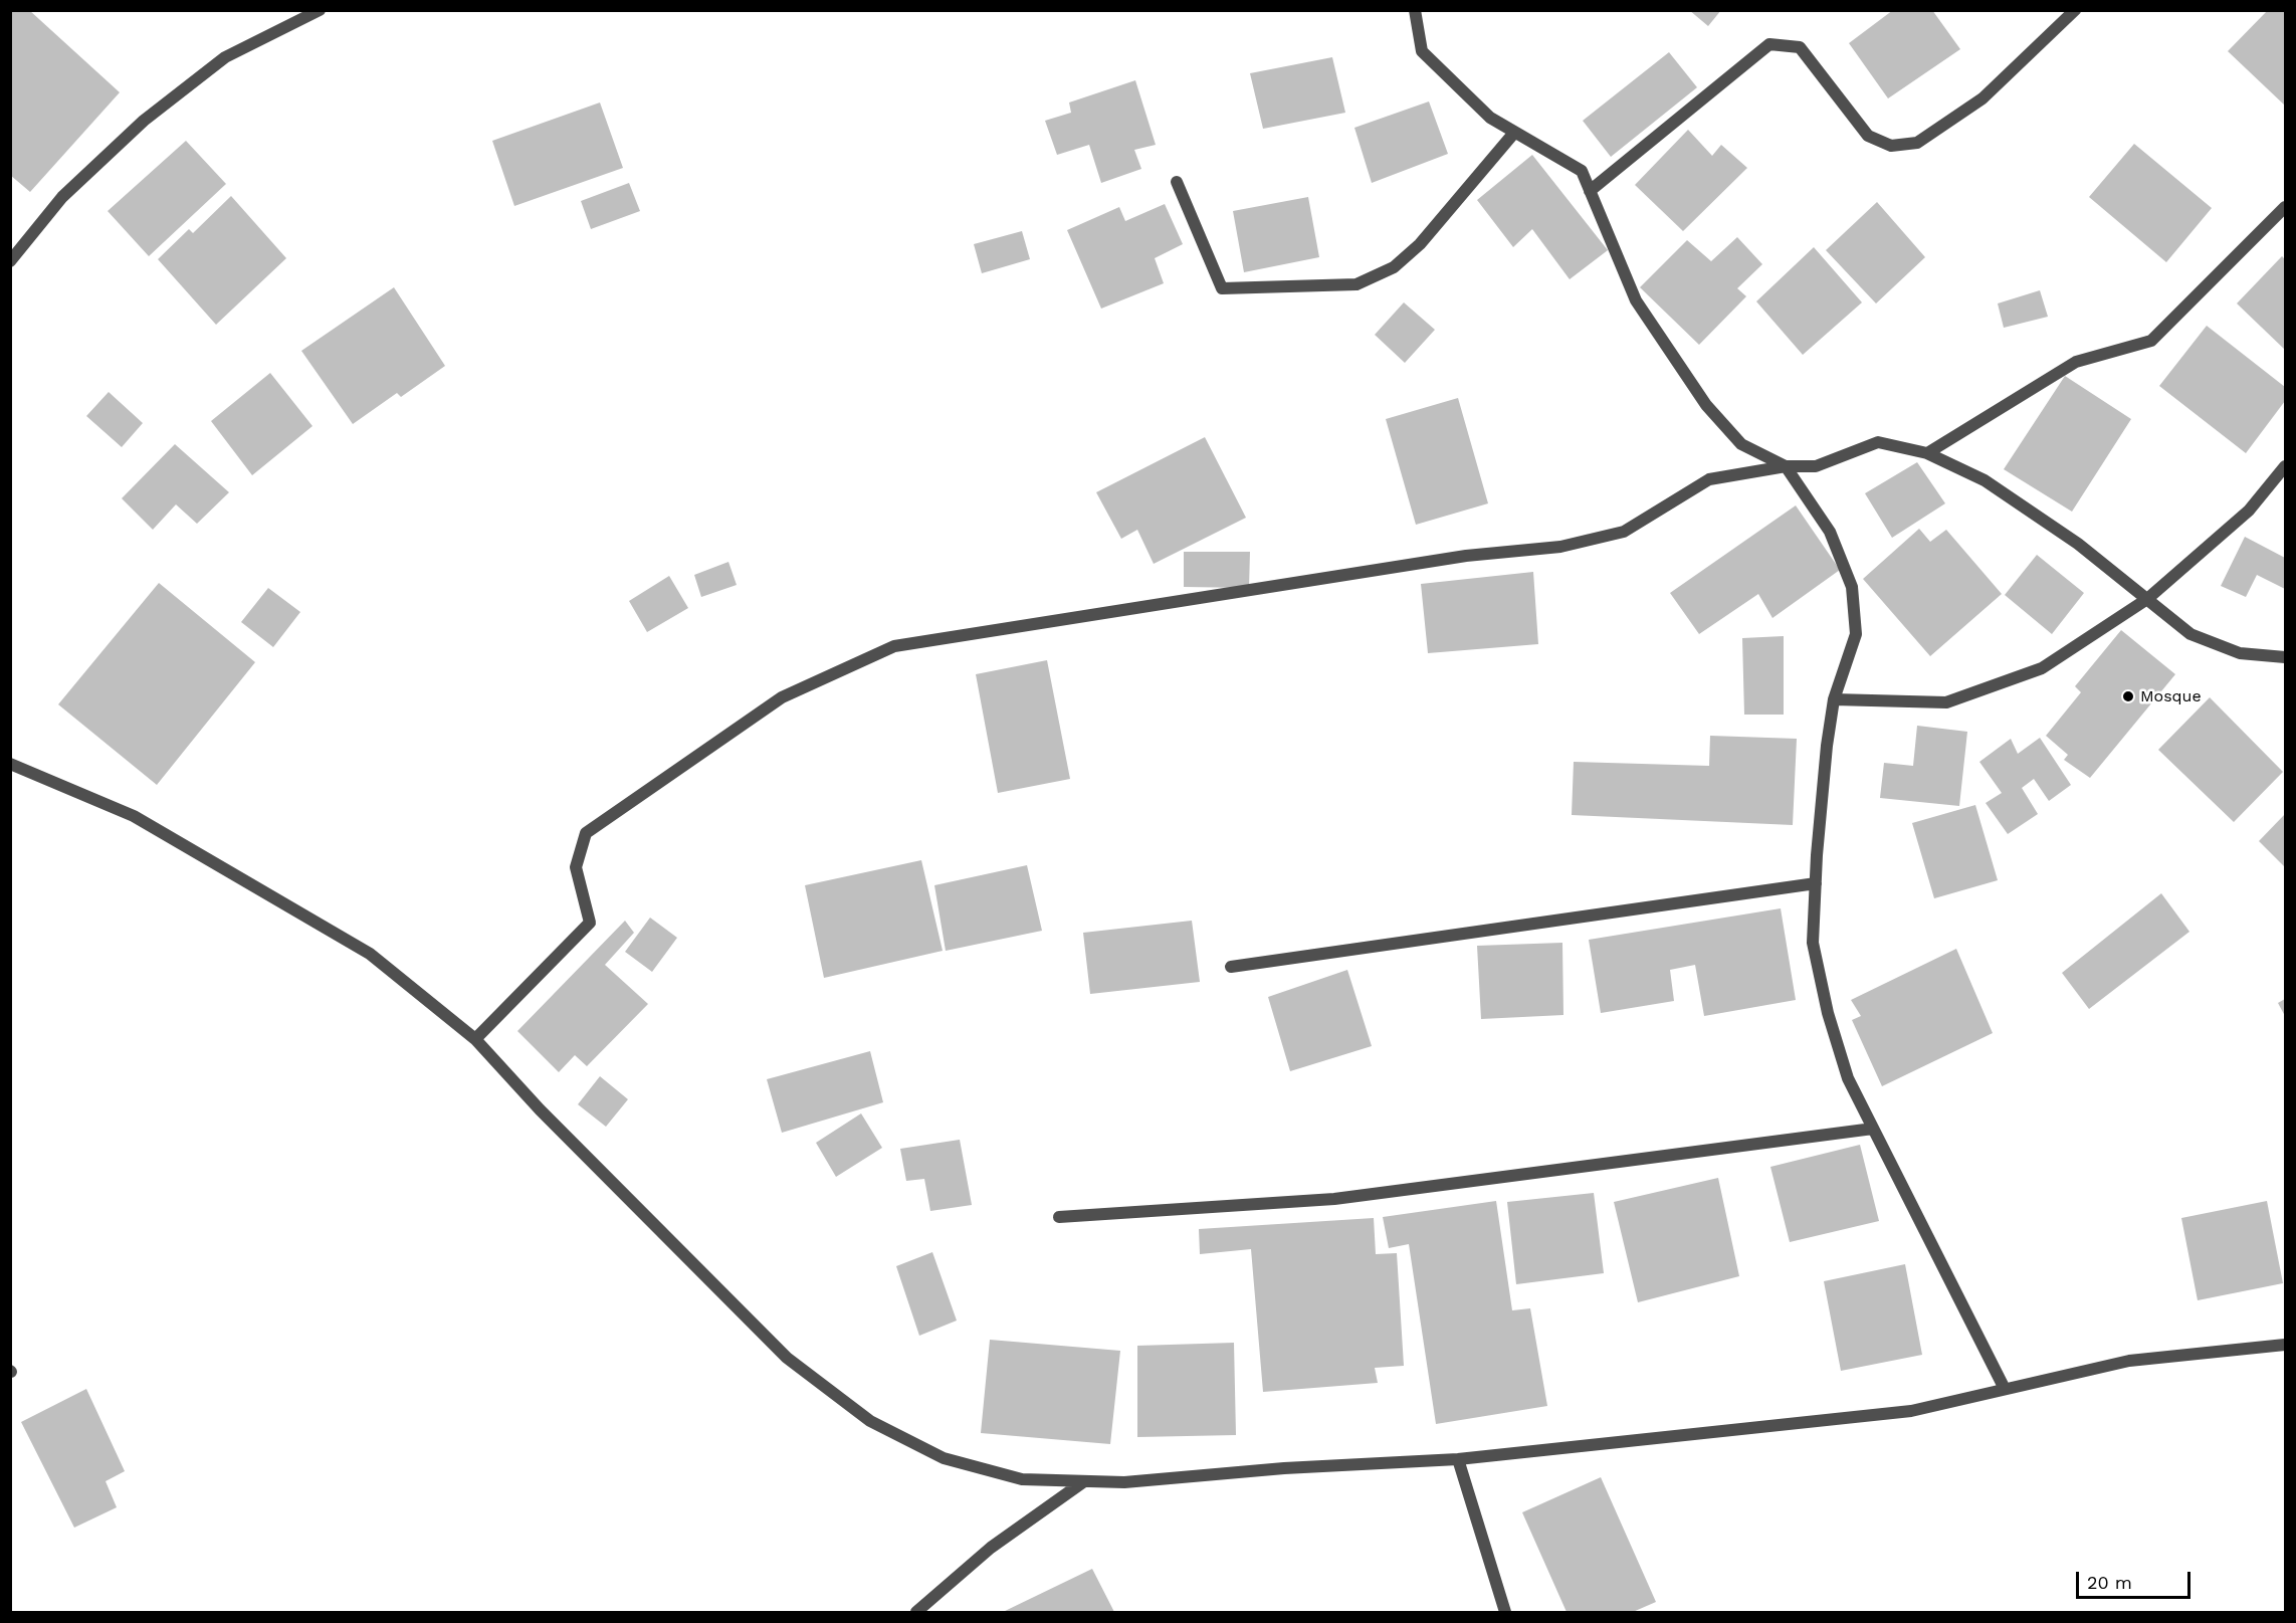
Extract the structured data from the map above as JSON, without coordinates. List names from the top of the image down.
{
  "places": ["Mosque"],
  "scale_bar": "20 m"
}
